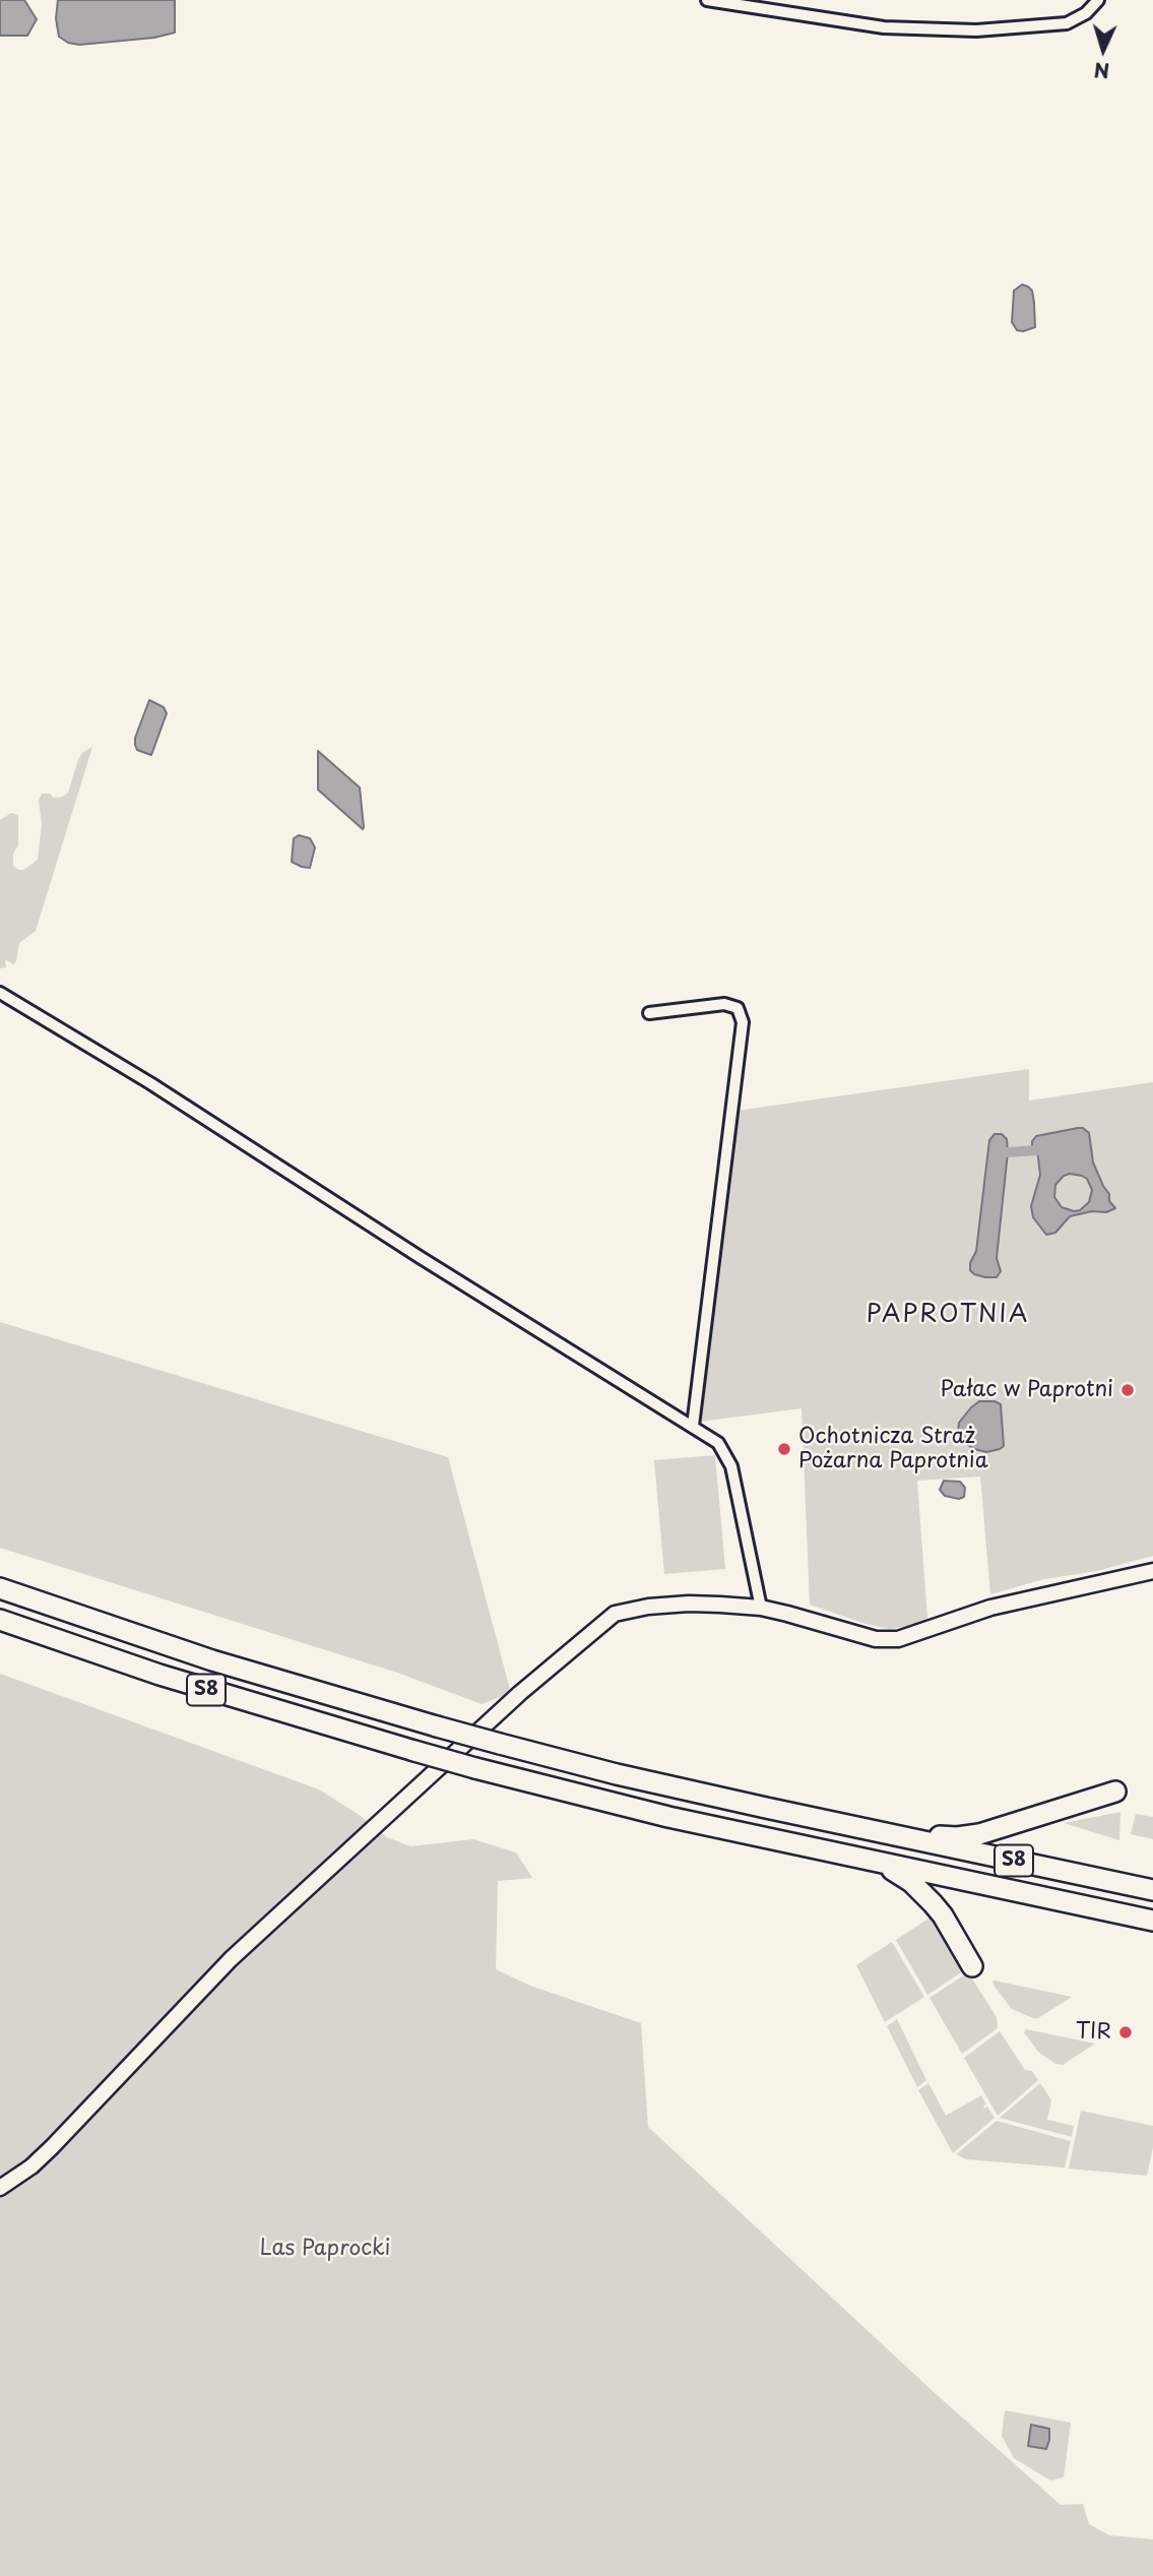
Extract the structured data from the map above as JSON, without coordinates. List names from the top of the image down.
{
  "streets": {
    "highway": ["S8"]
  },
  "districts": ["PAPROTNIA"],
  "parks": ["Las Paprocki"],
  "places": ["Pałac w Paprotni", "Ochotnicza Straż Pożarna Paprotnia", "TIR"],
  "north": "bottom"
}
